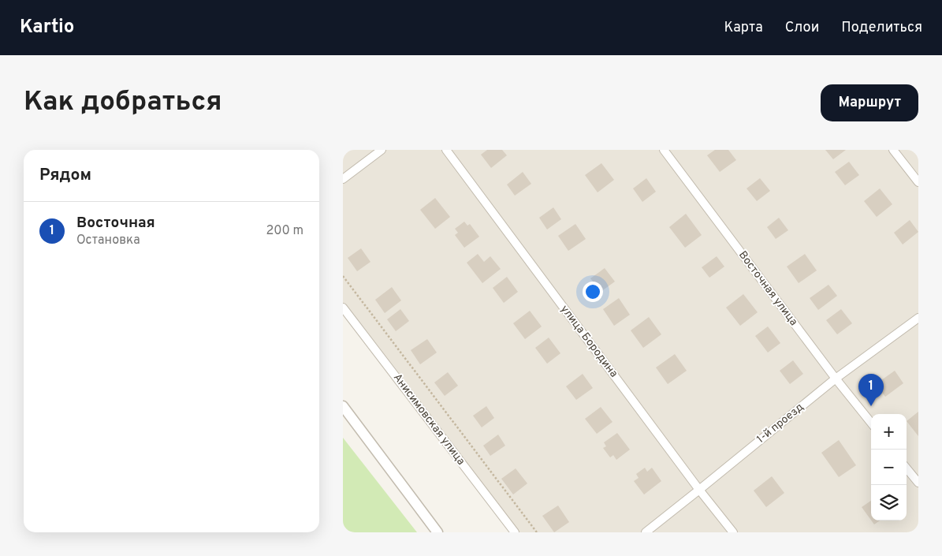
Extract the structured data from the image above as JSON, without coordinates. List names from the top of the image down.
{
  "streets": {
    "street": [
      "Восточная улица",
      "улица Бородина",
      "Анисимовская улица",
      "1-й проезд"
    ]
  },
  "crossings": [
    ["Восточная улица", "1-й проезд"],
    ["улица Бородина", "1-й проезд"]
  ],
  "page": {
    "header": "Kartio",
    "nav": ["Карта", "Слои", "Поделиться"],
    "buttons": "Маршрут",
    "title": "Как добраться",
    "heading": "Рядом",
    "list": [
      {
        "mark": "1",
        "name": "Восточная",
        "note": "Остановка",
        "value": "200 m"
      }
    ],
    "pins": "1",
    "map_buttons": ["+", "−"]
  }
}
